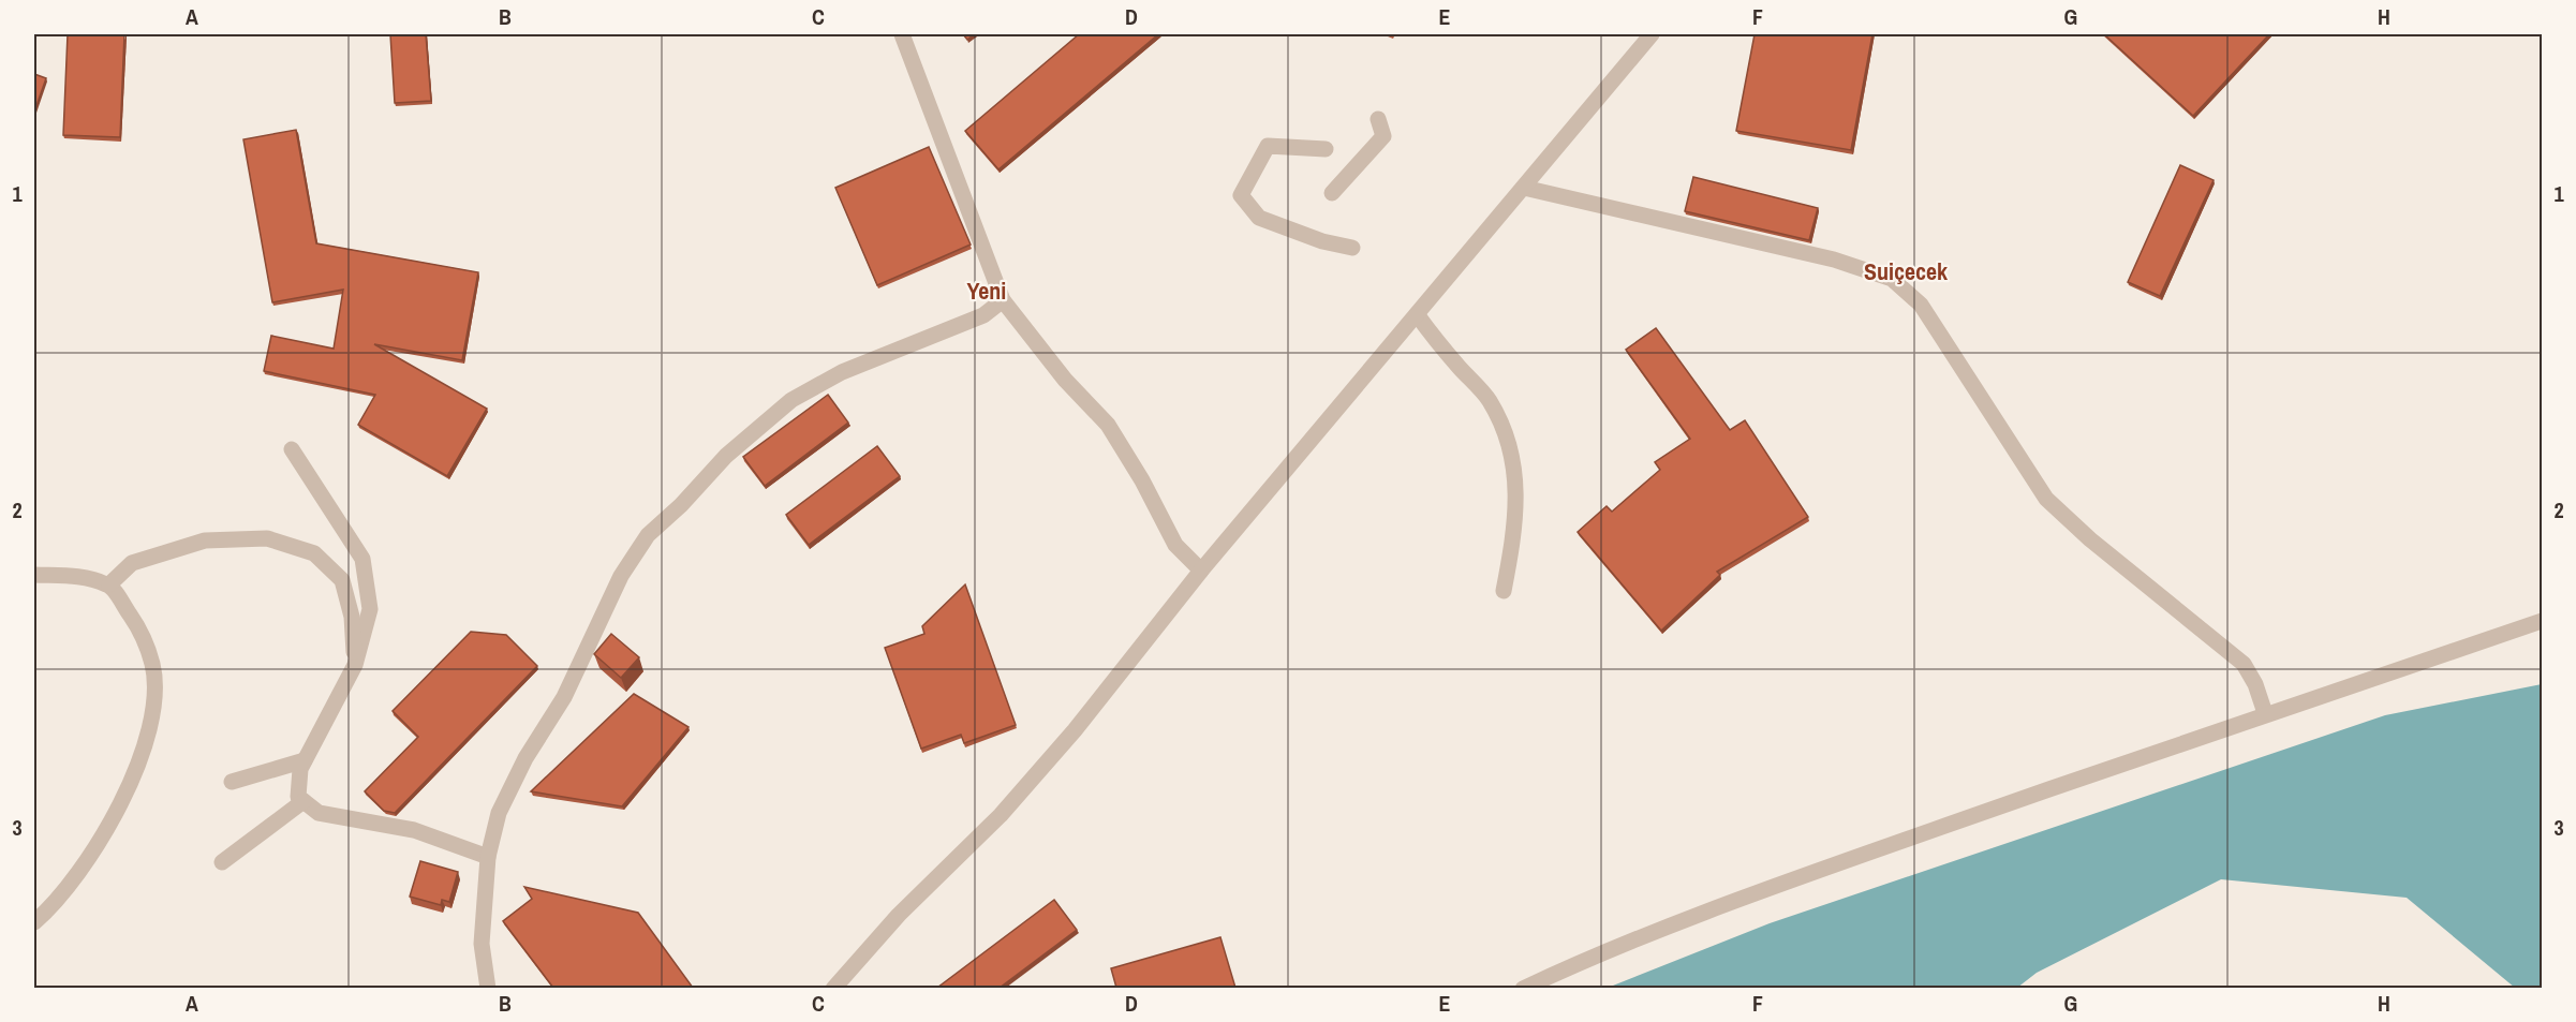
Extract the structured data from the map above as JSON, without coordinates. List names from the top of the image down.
{
  "districts": ["Suiçecek", "Yeni"],
  "grid": {
    "columns": [
      "A",
      "B",
      "C",
      "D",
      "E",
      "F",
      "G",
      "H"
    ],
    "rows": ["1", "2", "3"]
  }
}
